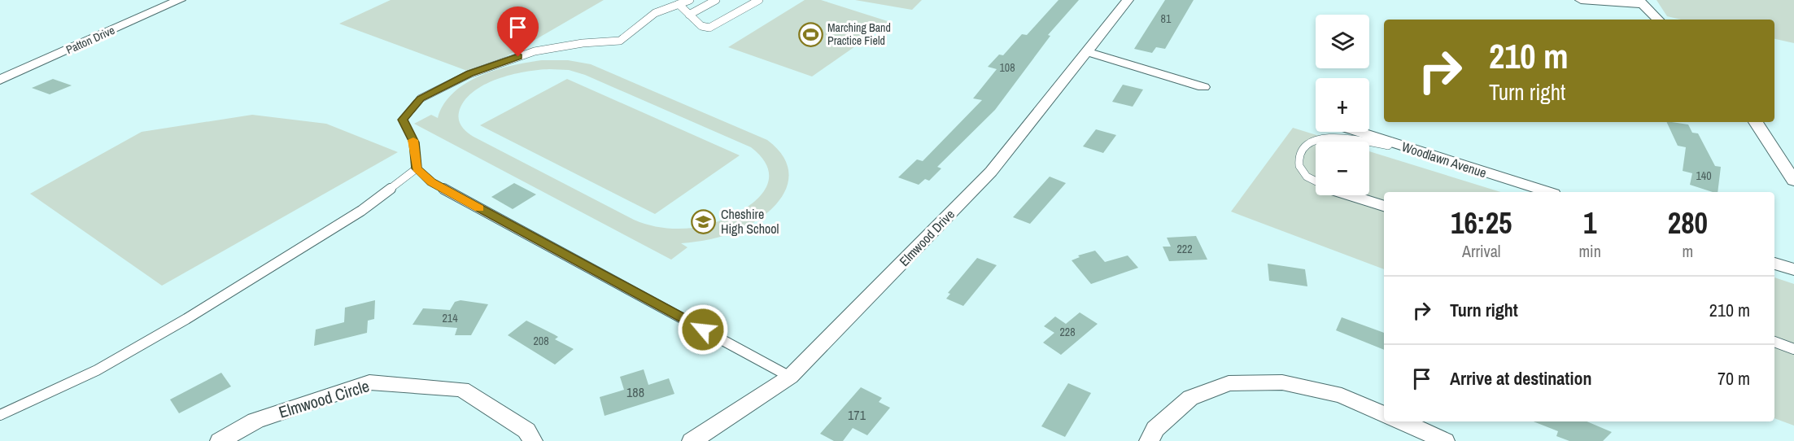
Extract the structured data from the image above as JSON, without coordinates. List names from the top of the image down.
{
  "streets": {
    "street": [
      "Patton Drive",
      "Woodlawn Avenue",
      "Elmwood Drive",
      "Elmwood Circle"
    ]
  },
  "places": {
    "sports": ["Marching Band Practice Field"],
    "school or university": ["Cheshire High School"]
  },
  "house_numbers": [
    "81",
    "108",
    "140",
    "222",
    "214",
    "228",
    "208",
    "188",
    "171"
  ],
  "page": {
    "map_buttons": ["+", "−"],
    "turn": ["210 m", "Turn right"],
    "eta": [
      "16:25",
      "Arrival",
      "1",
      "min",
      "280",
      "m"
    ],
    "list": [
      {
        "name": "Turn right",
        "value": "210 m"
      },
      {
        "name": "Arrive at destination",
        "value": "70 m"
      }
    ]
  }
}
